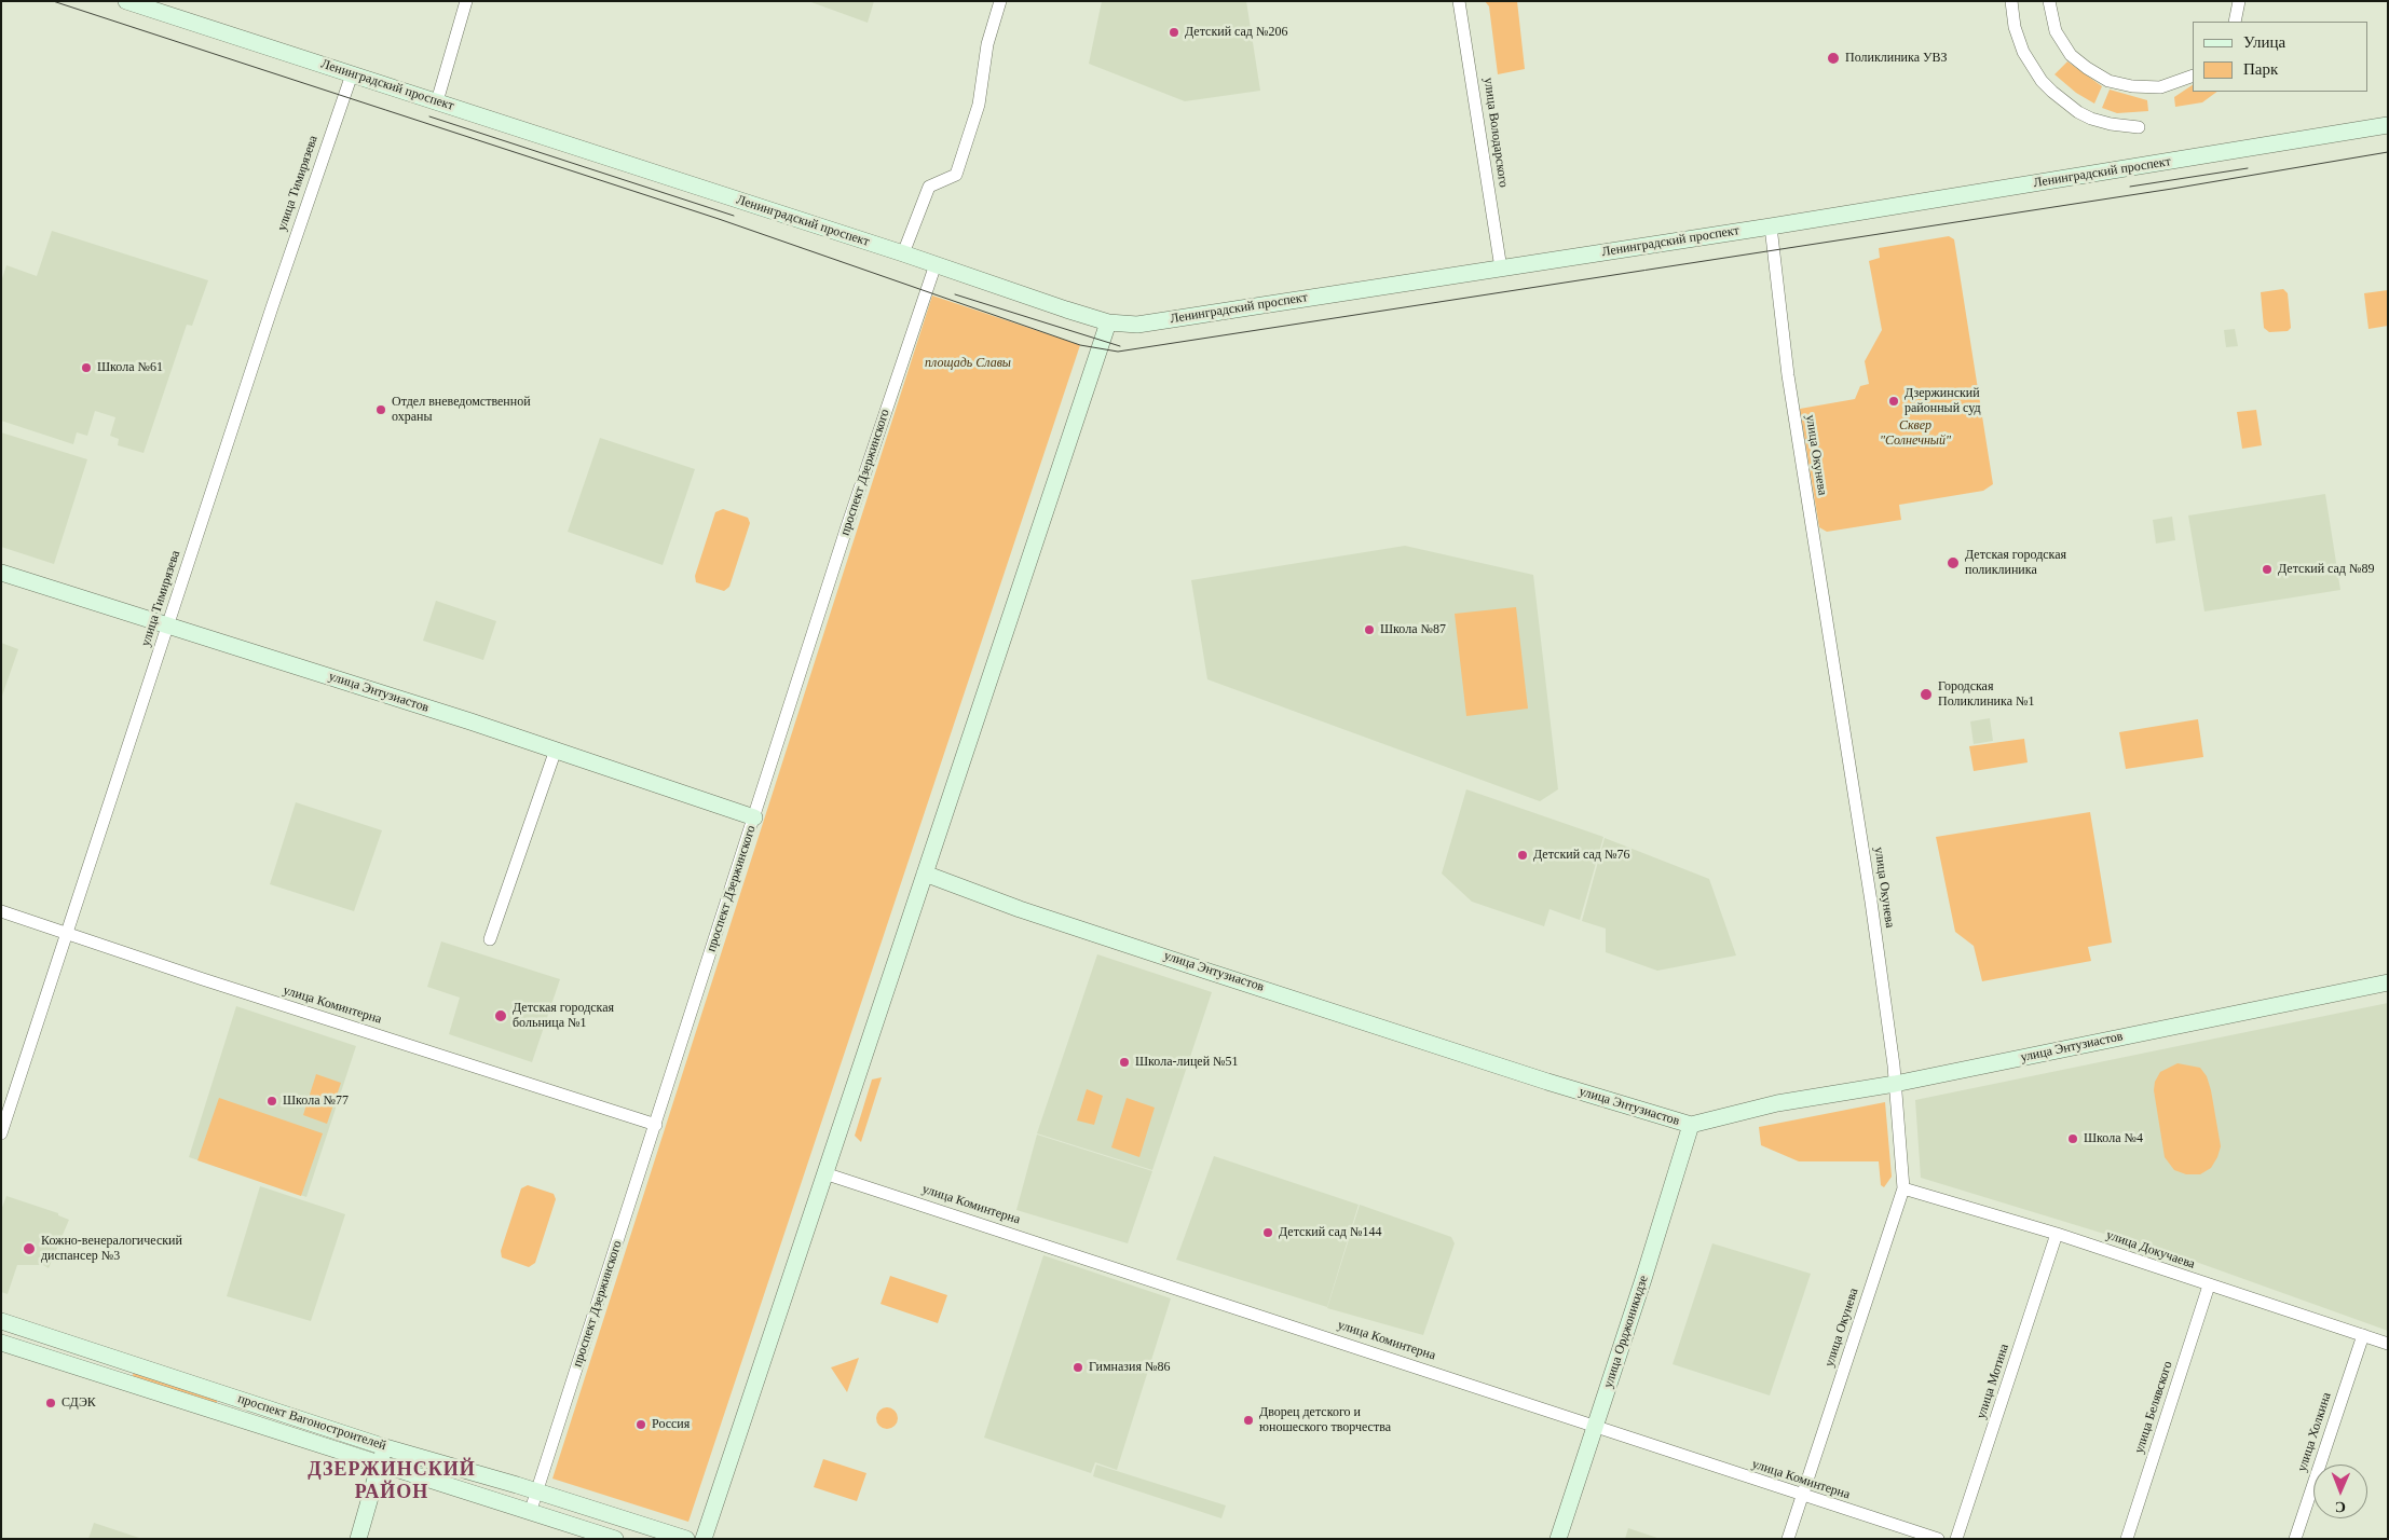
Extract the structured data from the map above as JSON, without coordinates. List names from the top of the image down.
{
  "streets": {
    "street": [
      "Ленинградский проспект",
      "улица Володарского",
      "улица Тимирязева",
      "улица Окунева",
      "проспект Дзержинского",
      "улица Энтузиастов",
      "улица Коминтерна",
      "улица Докучаева",
      "улица Орджоникидзе",
      "улица Мотина",
      "улица Белявского",
      "проспект Вагоностроителей",
      "улица Холкина"
    ]
  },
  "crossings": [
    ["Ленинградский проспект", "улица Володарского"],
    ["Ленинградский проспект", "улица Тимирязева"],
    ["Ленинградский проспект", "улица Окунева"],
    ["Ленинградский проспект", "проспект Дзержинского"],
    ["улица Тимирязева", "улица Энтузиастов"],
    ["улица Тимирязева", "улица Коминтерна"],
    ["улица Окунева", "улица Энтузиастов"],
    ["улица Окунева", "улица Коминтерна"],
    ["улица Окунева", "улица Докучаева"],
    ["проспект Дзержинского", "улица Энтузиастов"],
    ["проспект Дзержинского", "улица Коминтерна"],
    ["проспект Дзержинского", "проспект Вагоностроителей"],
    ["улица Энтузиастов", "улица Орджоникидзе"],
    ["улица Коминтерна", "улица Орджоникидзе"],
    ["улица Докучаева", "улица Мотина"],
    ["улица Докучаева", "улица Белявского"],
    ["улица Докучаева", "улица Холкина"]
  ],
  "districts": ["ДЗЕРЖИНСКИЙ РАЙОН"],
  "parks": ["площадь Славы", "Сквер \"Солнечный\""],
  "places": [
    "Детский сад №206",
    "Поликлиника УВЗ",
    "Школа №61",
    "Дзержинский районный суд",
    "Отдел вневедомственной охраны",
    "Детская городская поликлиника",
    "Детский сад №89",
    "Школа №87",
    "Городская Поликлиника №1",
    "Детский сад №76",
    "Детская городская больница №1",
    "Школа-лицей №51",
    "Школа №77",
    "Школа №4",
    "Детский сад №144",
    "Кожно-венералогический диспансер №3",
    "Гимназия №86",
    "СДЭК",
    "Дворец детского и юношеского творчества",
    "Россия"
  ],
  "legend": ["Улица", "Парк"],
  "north": "bottom"
}
